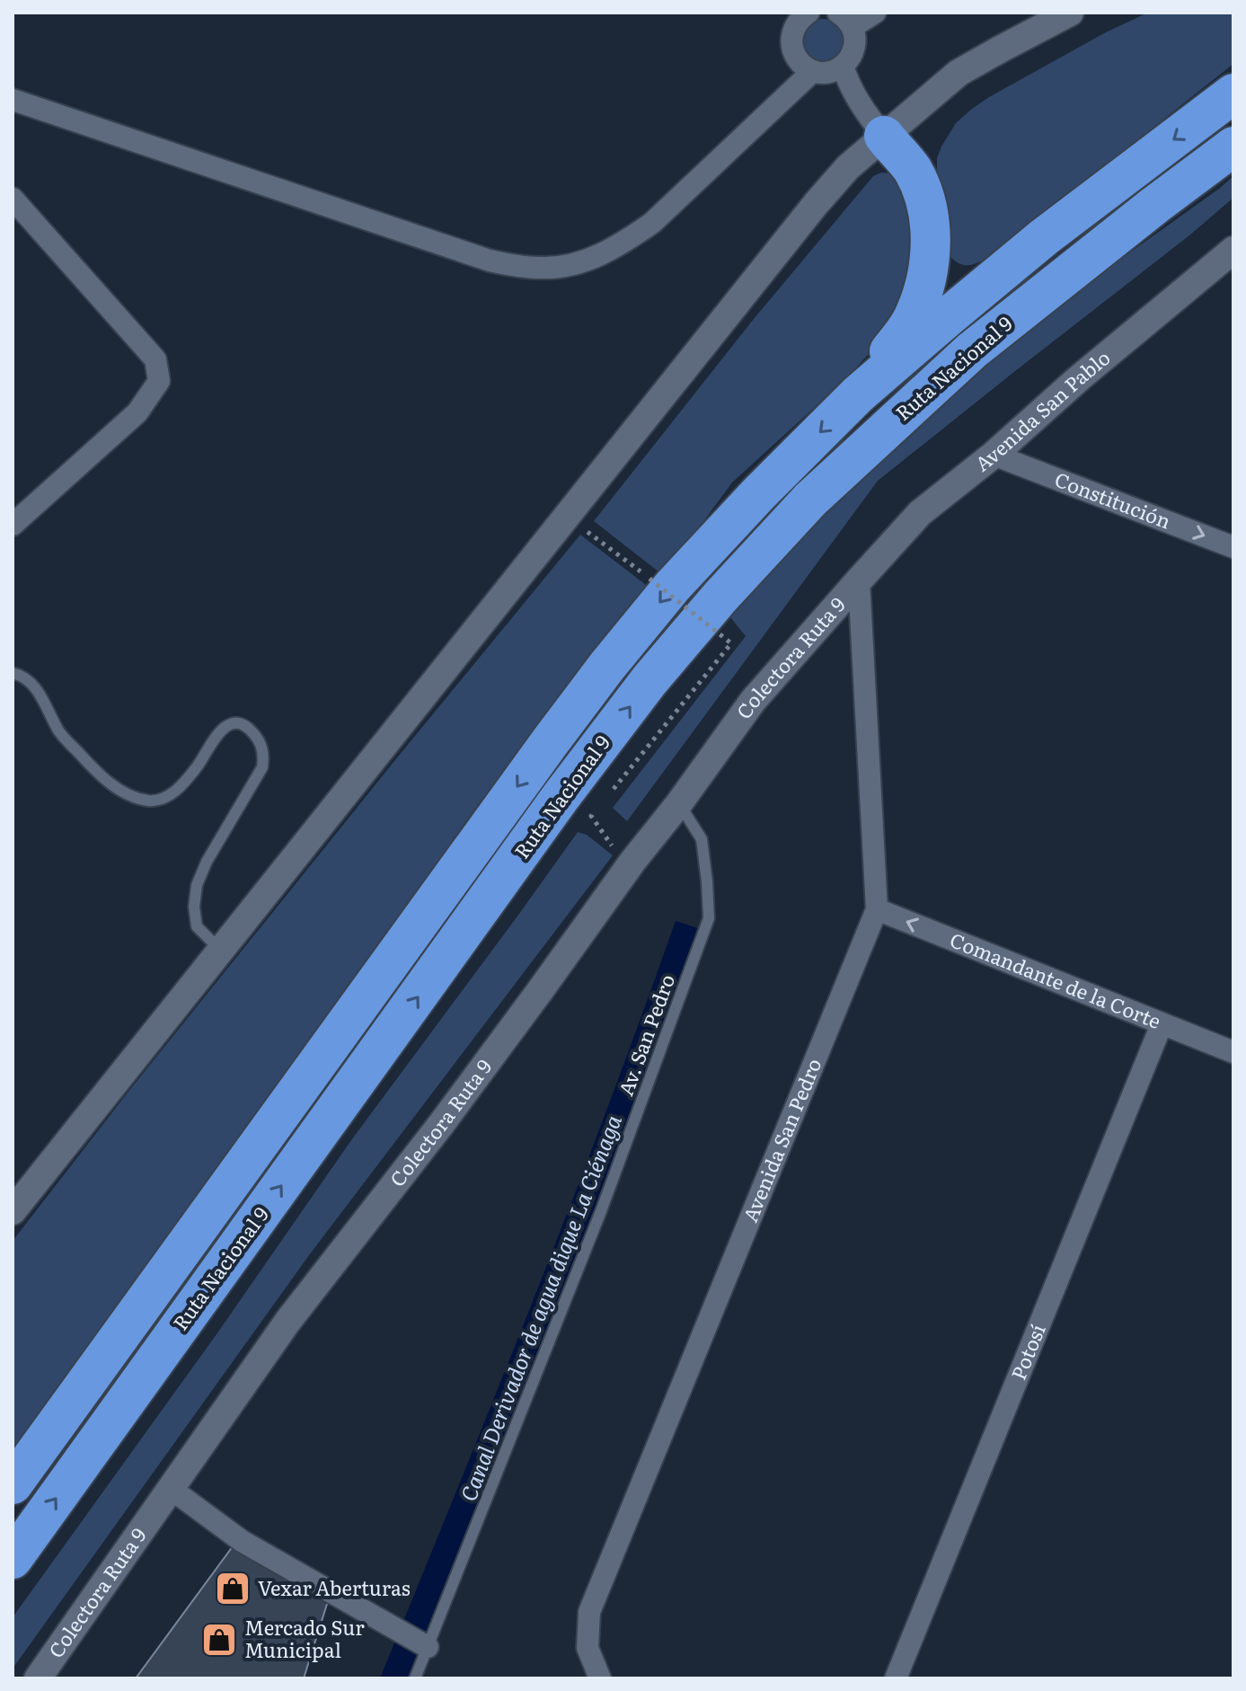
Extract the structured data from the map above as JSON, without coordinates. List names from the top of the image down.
{
  "streets": {
    "highway": ["Ruta Nacional 9"],
    "street": [
      "Avenida San Pablo",
      "Constitución",
      "Colectora Ruta 9",
      "Comandante de la Corte",
      "Avenida San Pedro",
      "Potosí"
    ],
    "lane": ["Av. San Pedro"]
  },
  "crossings": [
    ["Avenida San Pablo", "Constitución"],
    ["Avenida San Pablo", "Colectora Ruta 9"],
    ["Avenida San Pablo", "Avenida San Pedro"],
    ["Colectora Ruta 9", "Av. San Pedro"],
    ["Colectora Ruta 9", "Avenida San Pedro"],
    ["Comandante de la Corte", "Avenida San Pedro"],
    ["Comandante de la Corte", "Potosí"]
  ],
  "one_way": ["Constitución", "Comandante de la Corte"],
  "water": ["Canal Derivador de agua dique La Ciénaga"],
  "places": {
    "shop": ["Vexar Aberturas", "Mercado Sur Municipal"]
  }
}
